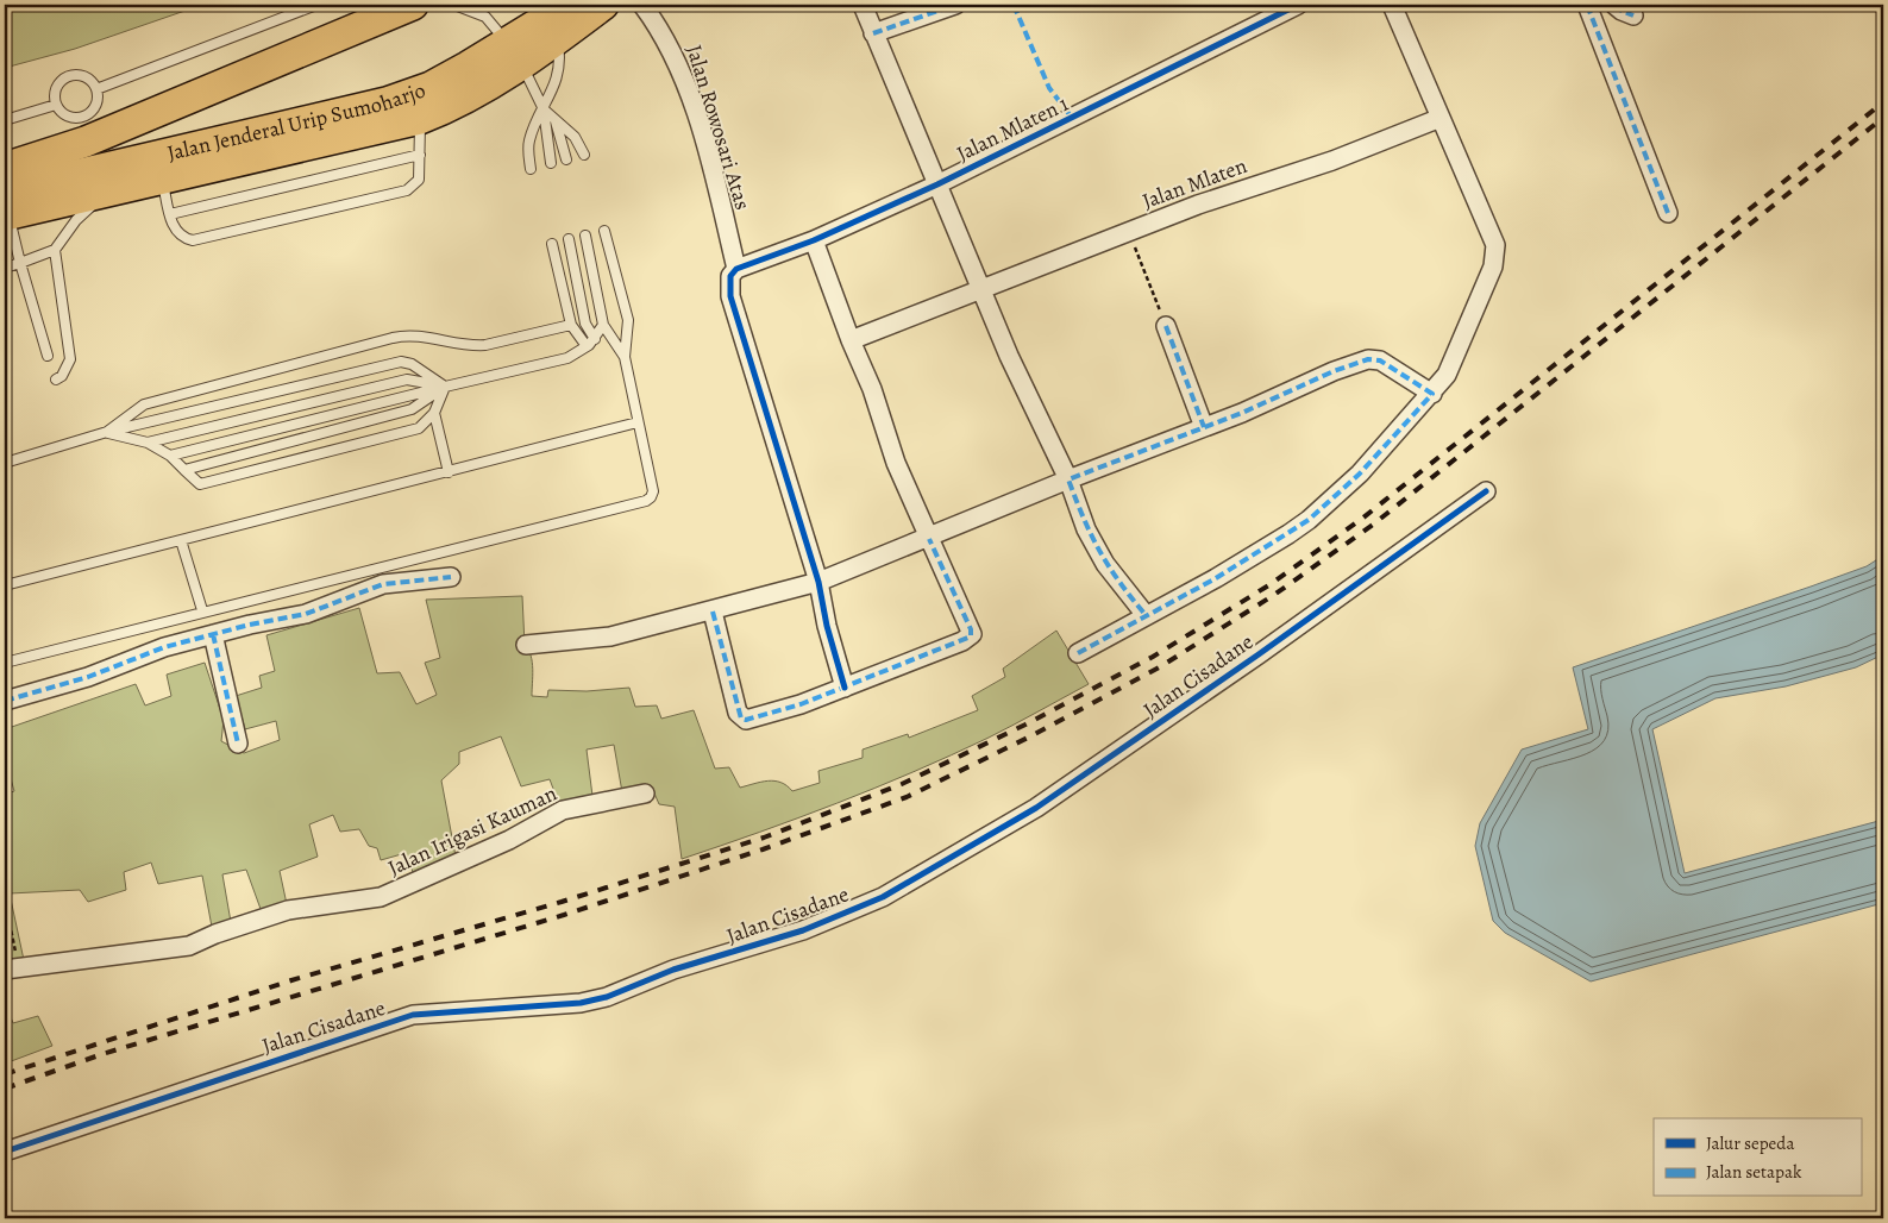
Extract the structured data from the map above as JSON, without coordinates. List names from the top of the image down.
{
  "streets": {
    "highway": ["Jalan Jenderal Urip Sumoharjo"],
    "street": [
      "Jalan Rowosari Atas",
      "Jalan Mlaten 1",
      "Jalan Mlaten",
      "Jalan Cisadane",
      "Jalan Irigasi Kauman"
    ]
  },
  "crossings": [
    ["Jalan Rowosari Atas", "Jalan Mlaten 1"]
  ],
  "legend": ["Jalur sepeda", "Jalan setapak"]
}
